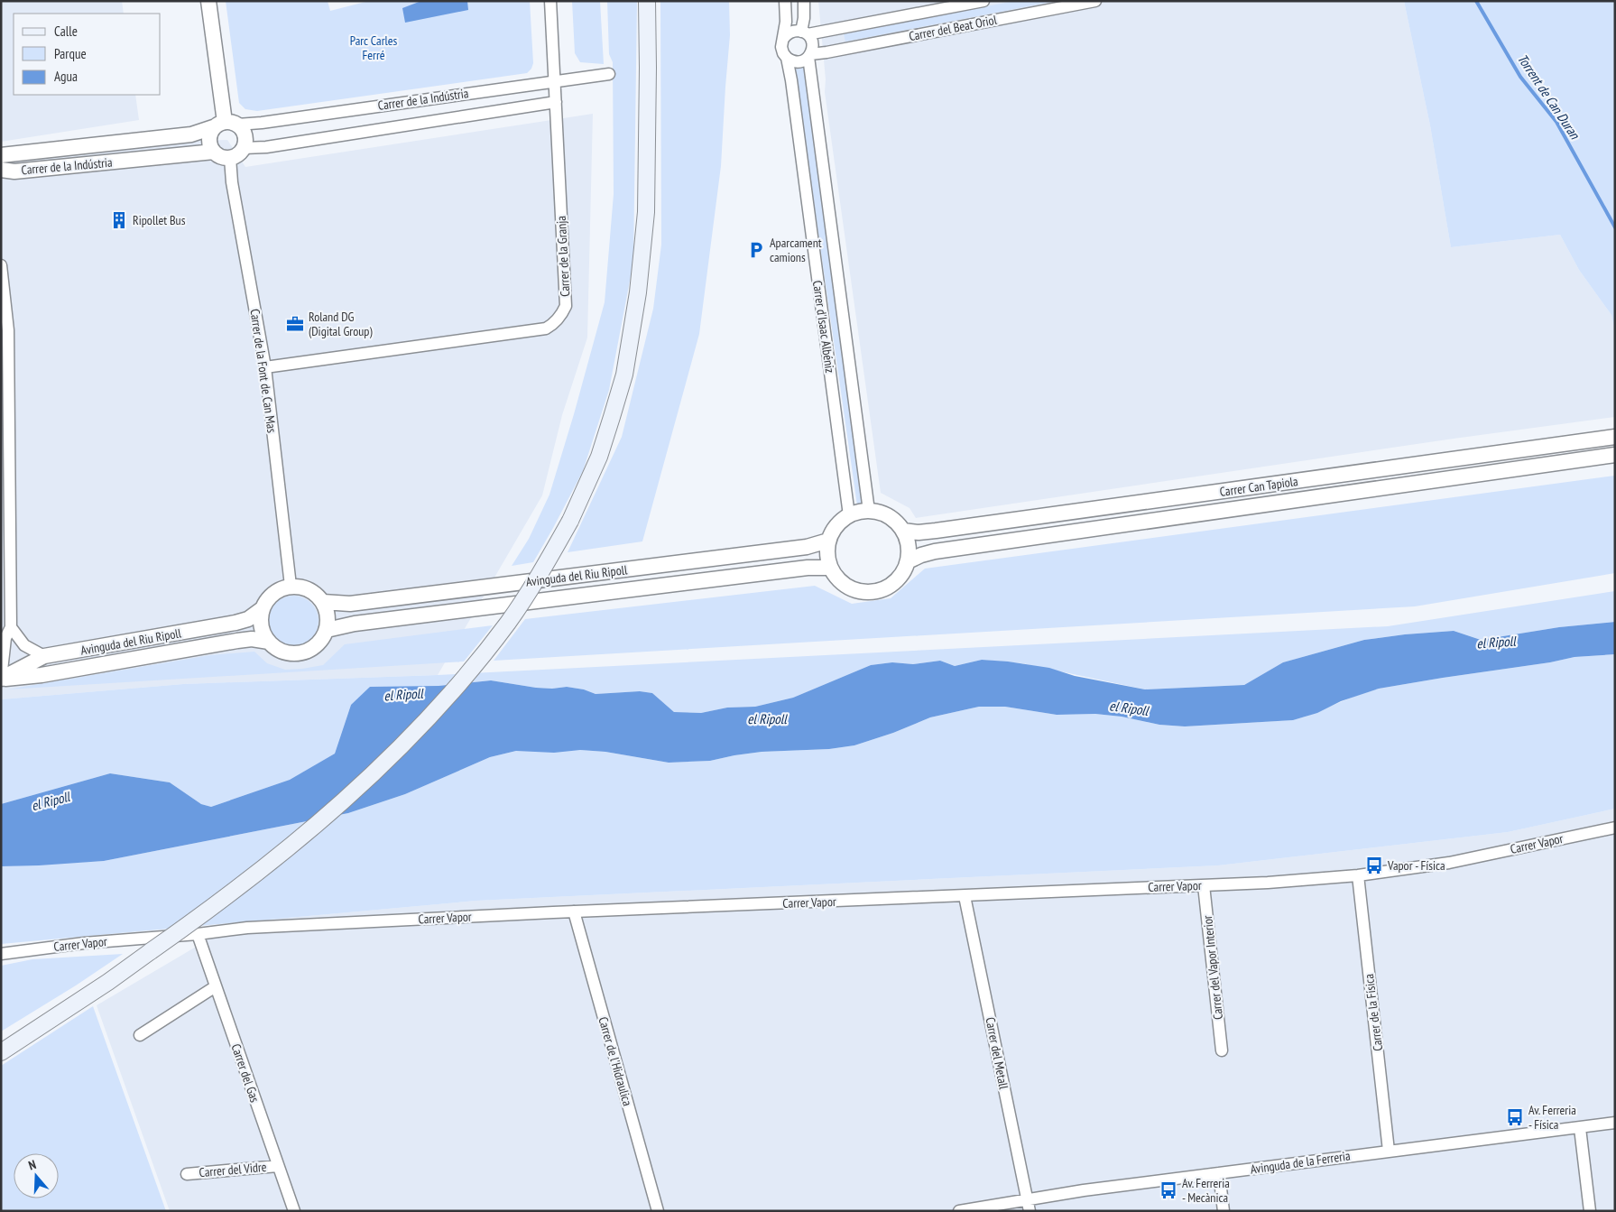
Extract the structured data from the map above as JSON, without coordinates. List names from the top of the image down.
{
  "streets": {
    "street": [
      "Carrer del Beat Oriol",
      "Carrer de la Indústria",
      "Carrer de la Granja",
      "Carrer d'Isaac Albéniz",
      "Carrer de la Font de Can Mas",
      "Carrer Can Tapiola",
      "Avinguda del Riu Ripoll",
      "Carrer Vapor",
      "Carrer del Vapor Interior",
      "Carrer de la Física",
      "Carrer del Metall",
      "Carrer de l'Hidraulica",
      "Carrer del Gas",
      "Avinguda de la Ferreria",
      "Carrer del Vidre"
    ]
  },
  "crossings": [
    ["Carrer del Beat Oriol", "Carrer d'Isaac Albéniz"],
    ["Carrer de la Indústria", "Carrer de la Granja"],
    ["Carrer de la Indústria", "Carrer de la Font de Can Mas"],
    ["Carrer de la Granja", "Carrer de la Font de Can Mas"],
    ["Carrer d'Isaac Albéniz", "Carrer Can Tapiola"],
    ["Carrer d'Isaac Albéniz", "Avinguda del Riu Ripoll"],
    ["Carrer de la Font de Can Mas", "Avinguda del Riu Ripoll"],
    ["Carrer Can Tapiola", "Avinguda del Riu Ripoll"],
    ["Carrer Vapor", "Carrer del Vapor Interior"],
    ["Carrer Vapor", "Carrer de la Física"],
    ["Carrer Vapor", "Carrer del Metall"],
    ["Carrer Vapor", "Carrer de l'Hidraulica"],
    ["Carrer Vapor", "Carrer del Gas"],
    ["Carrer de la Física", "Avinguda de la Ferreria"],
    ["Carrer del Metall", "Avinguda de la Ferreria"],
    ["Carrer del Gas", "Carrer del Vidre"]
  ],
  "water": ["Torrent de Can Duran", "el Ripoll"],
  "parks": ["Parc Carles Ferré"],
  "places": {
    "building": ["Ripollet Bus"],
    "parking": ["Aparcament camions"],
    "office": ["Roland DG (Digital Group)"],
    "bus stop": ["Vapor - Física", "Av. Ferreria - Física", "Av. Ferreria - Mecànica"]
  },
  "legend": ["Calle", "Parque", "Agua"],
  "north": "top"
}
